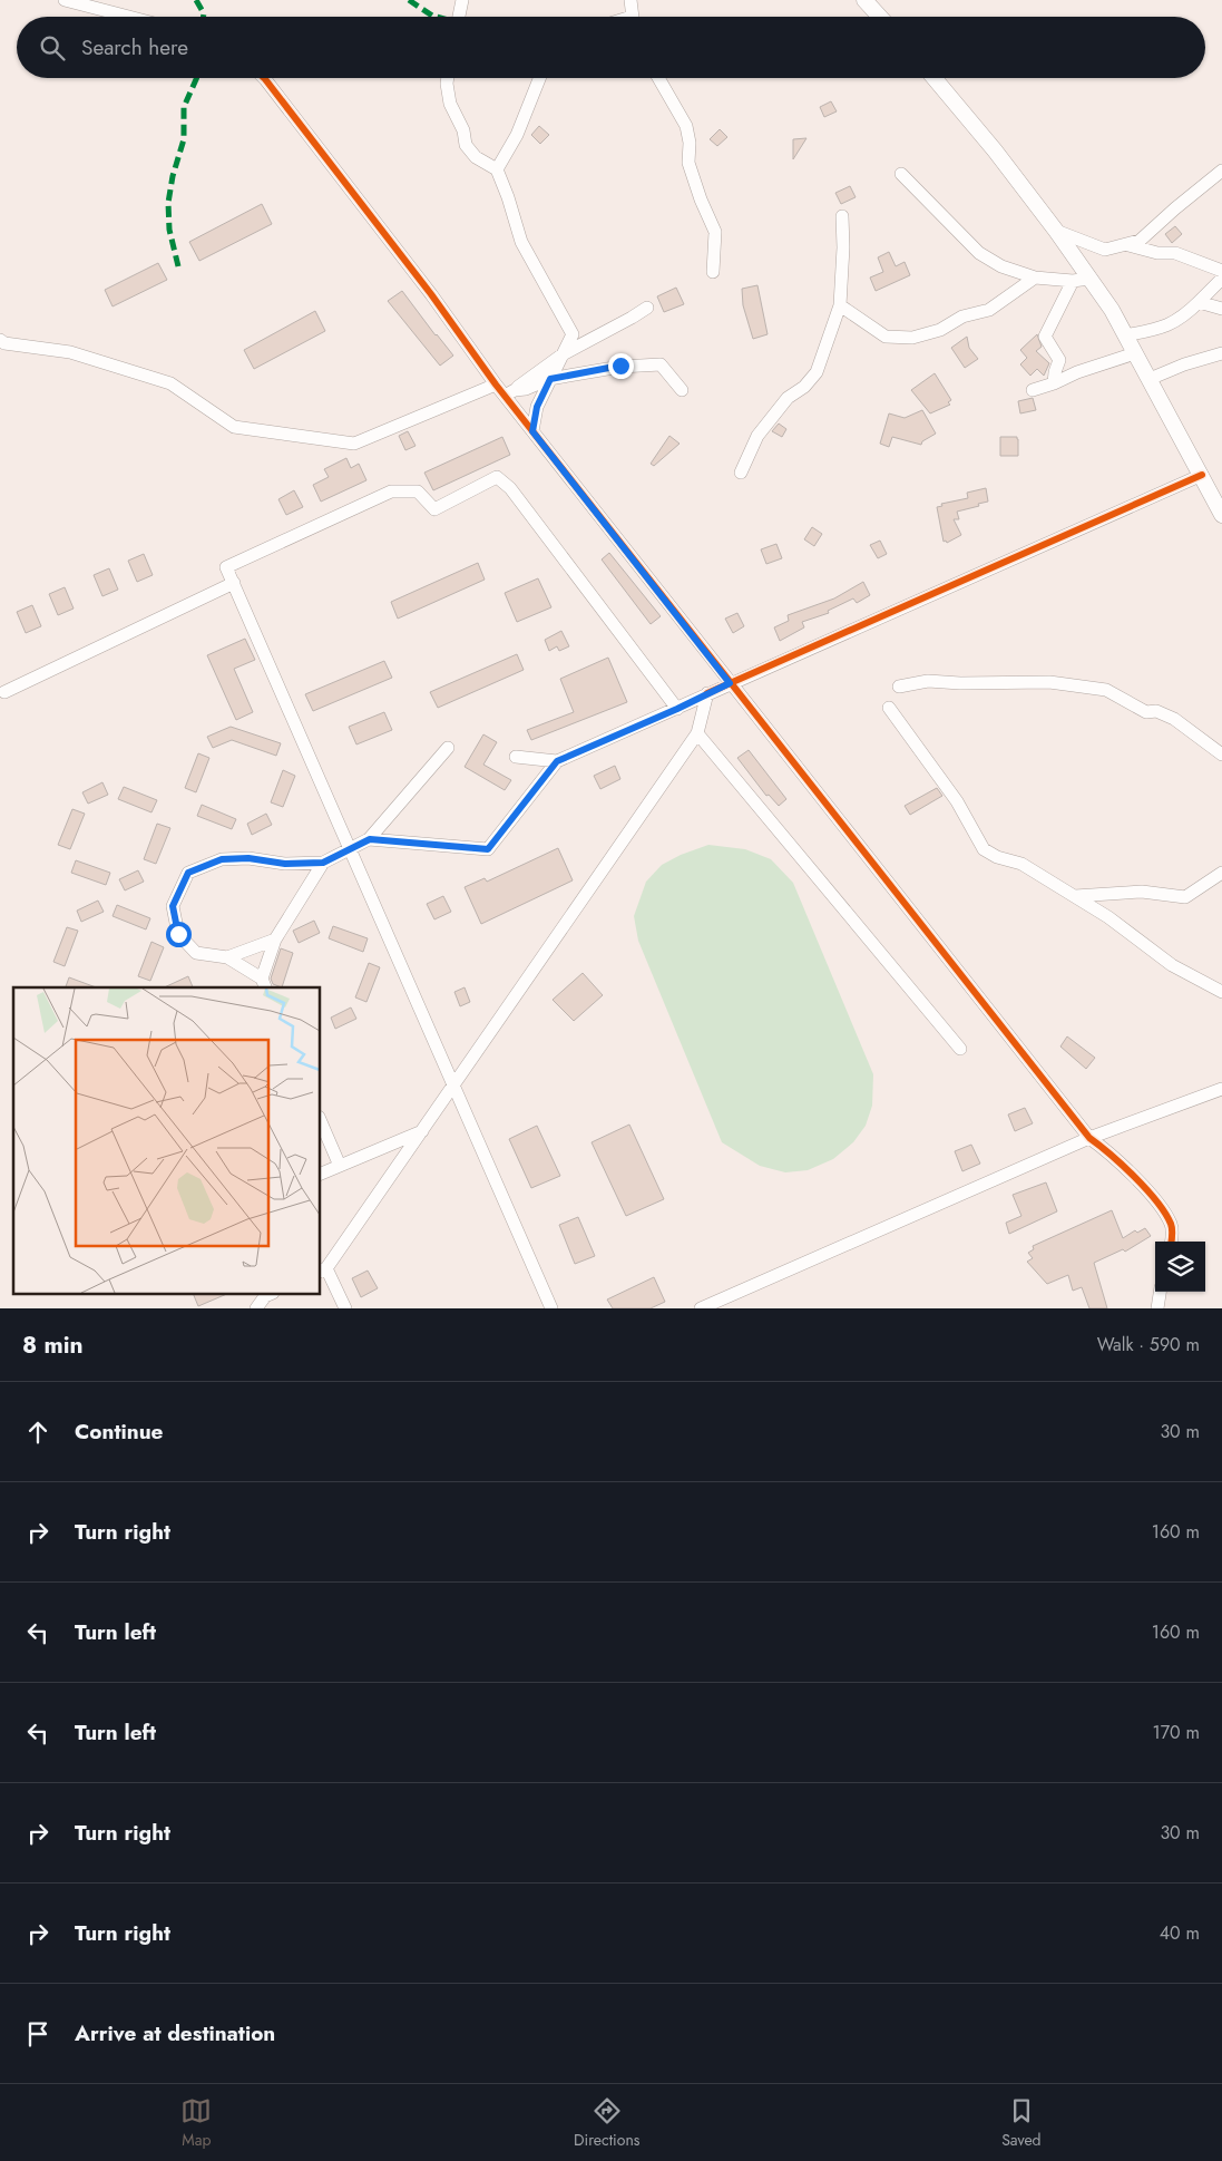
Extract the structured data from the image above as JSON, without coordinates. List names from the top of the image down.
{
  "page": {
    "search": "Search here",
    "heading": ["8 min", "Walk · 590 m"],
    "list": [
      ["Continue", "30 m"],
      ["Turn right", "160 m"],
      ["Turn left", "160 m"],
      ["Turn left", "170 m"],
      ["Turn right", "30 m"],
      ["Turn right", "40 m"],
      "Arrive at destination"
    ],
    "nav": ["Map", "Directions", "Saved"]
  }
}
